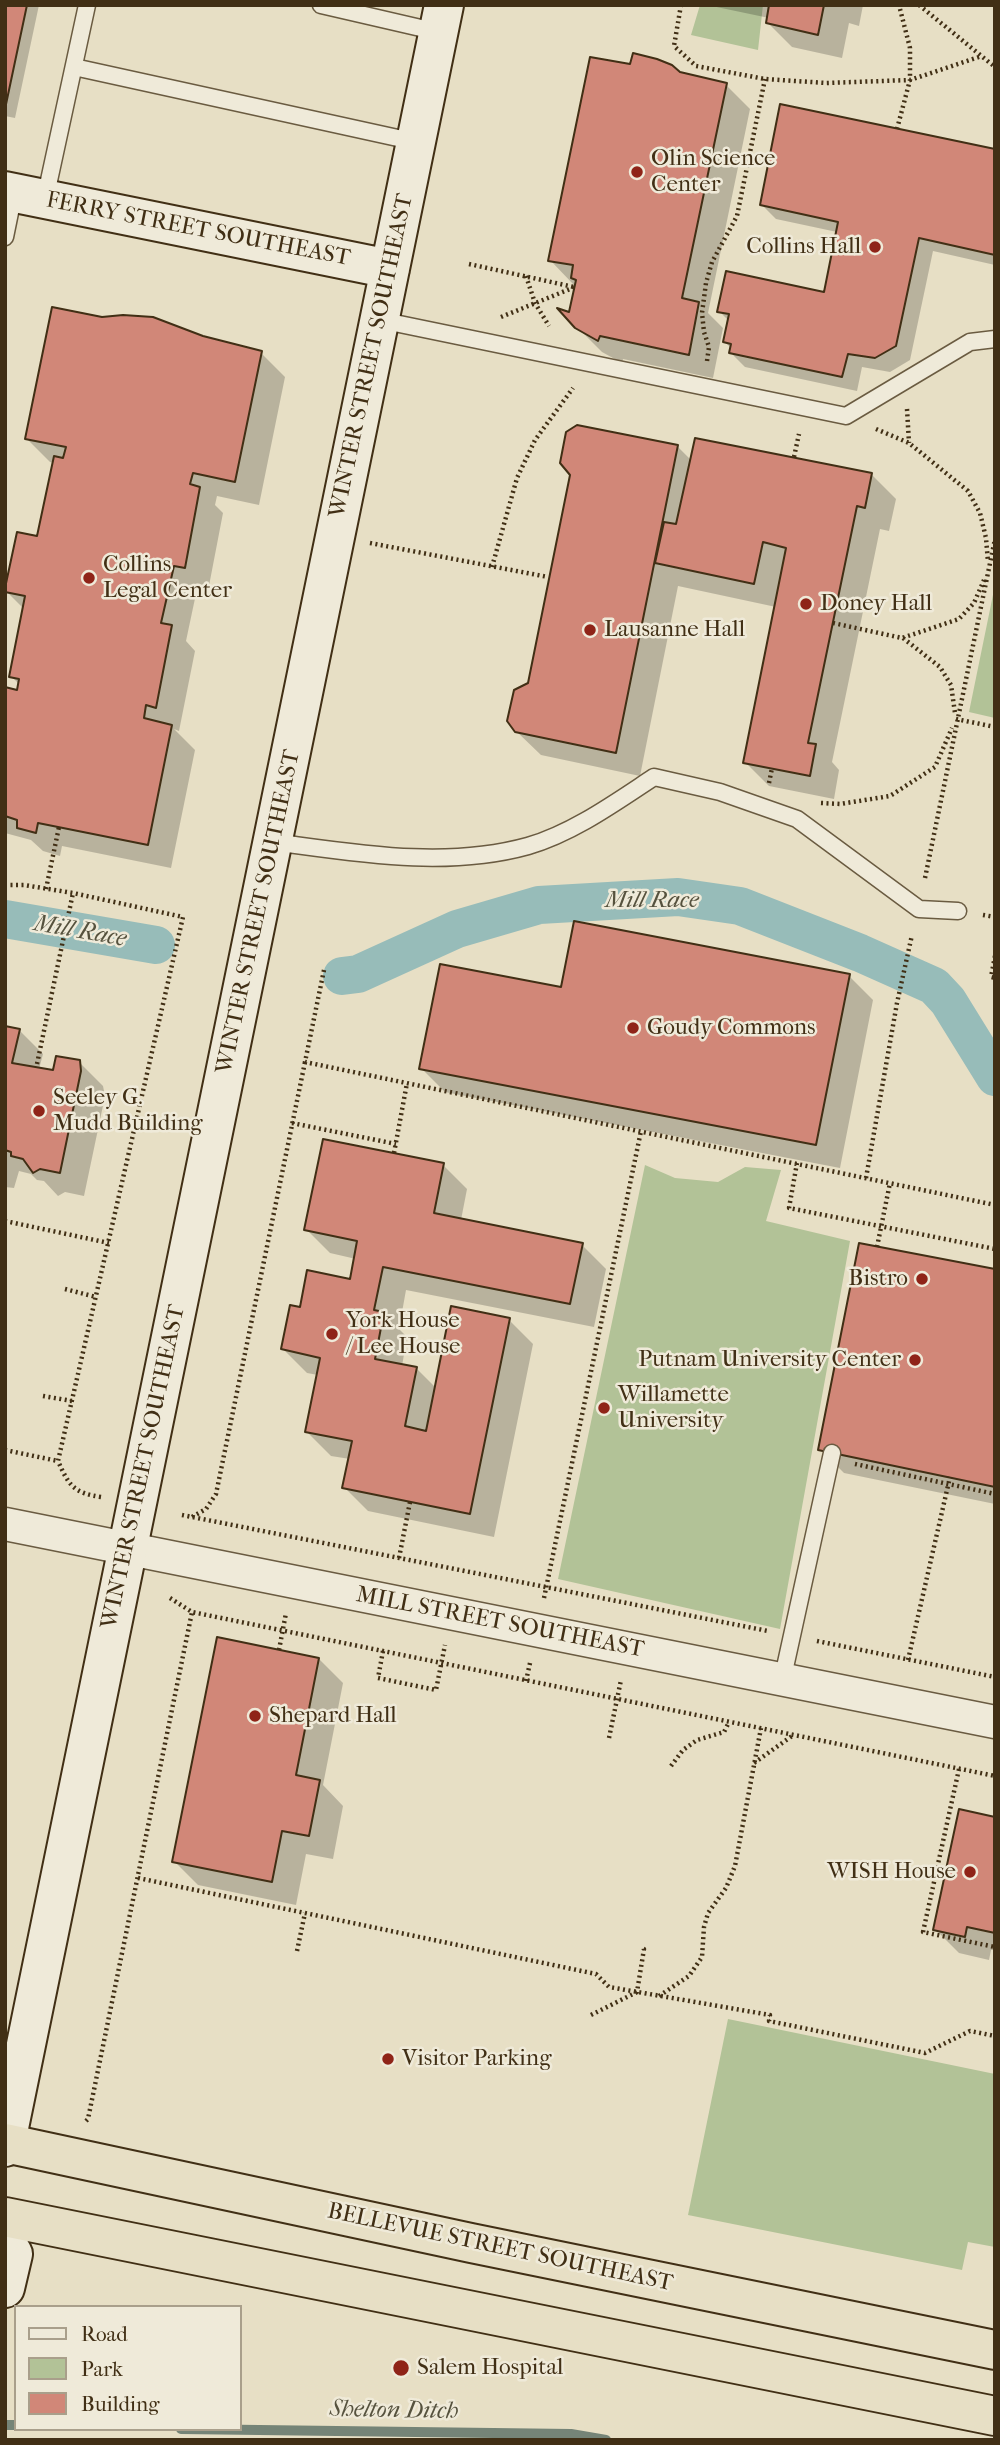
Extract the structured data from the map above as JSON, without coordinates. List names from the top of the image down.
{
  "streets": {
    "highway": ["BELLEVUE STREET SOUTHEAST"],
    "street": ["FERRY STREET SOUTHEAST", "WINTER STREET SOUTHEAST", "MILL STREET SOUTHEAST"]
  },
  "crossings": [
    ["FERRY STREET SOUTHEAST", "WINTER STREET SOUTHEAST"],
    ["WINTER STREET SOUTHEAST", "MILL STREET SOUTHEAST"],
    ["WINTER STREET SOUTHEAST", "BELLEVUE STREET SOUTHEAST"]
  ],
  "water": ["Mill Race", "Shelton Ditch"],
  "places": [
    "Olin Science Center",
    "Collins Hall",
    "Collins Legal Center",
    "Doney Hall",
    "Lausanne Hall",
    "Goudy Commons",
    "Seeley G. Mudd Building",
    "Bistro",
    "York House / Lee House",
    "Putnam University Center",
    "Willamette University",
    "Shepard Hall",
    "WISH House",
    "Visitor Parking",
    "Salem Hospital"
  ],
  "legend": ["Road", "Park", "Building"]
}
